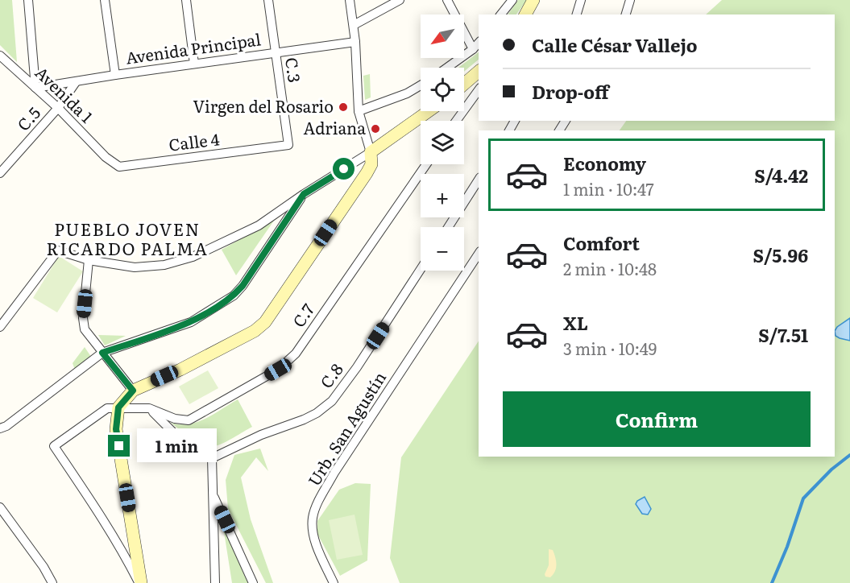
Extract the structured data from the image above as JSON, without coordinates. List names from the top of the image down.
{
  "streets": {
    "street": [
      "Avenida Principal",
      "C.3",
      "Avenida 1",
      "C.5",
      "Calle 4",
      "C.7",
      "C.8",
      "Urb. San Agustín"
    ]
  },
  "crossings": [
    ["Avenida Principal", "C.3"],
    ["Avenida Principal", "Avenida 1"],
    ["Avenida Principal", "C.5"],
    ["C.3", "Calle 4"],
    ["Avenida 1", "C.5"],
    ["Avenida 1", "Calle 4"]
  ],
  "districts": ["PUEBLO JOVEN RICARDO PALMA"],
  "places": ["Virgen del Rosario", "Adriana"],
  "north": "bottom left",
  "page": {
    "map_buttons": ["+", "−"],
    "banner": ["Calle César Vallejo", "Drop-off"],
    "list": [
      {
        "name": "Economy",
        "note": "1 min · 10:47",
        "value": "S/4.42"
      },
      {
        "name": "Comfort",
        "note": "2 min · 10:48",
        "value": "S/5.96"
      },
      {
        "name": "XL",
        "note": "3 min · 10:49",
        "value": "S/7.51"
      }
    ],
    "buttons": "Confirm",
    "bubble": "1 min"
  }
}
